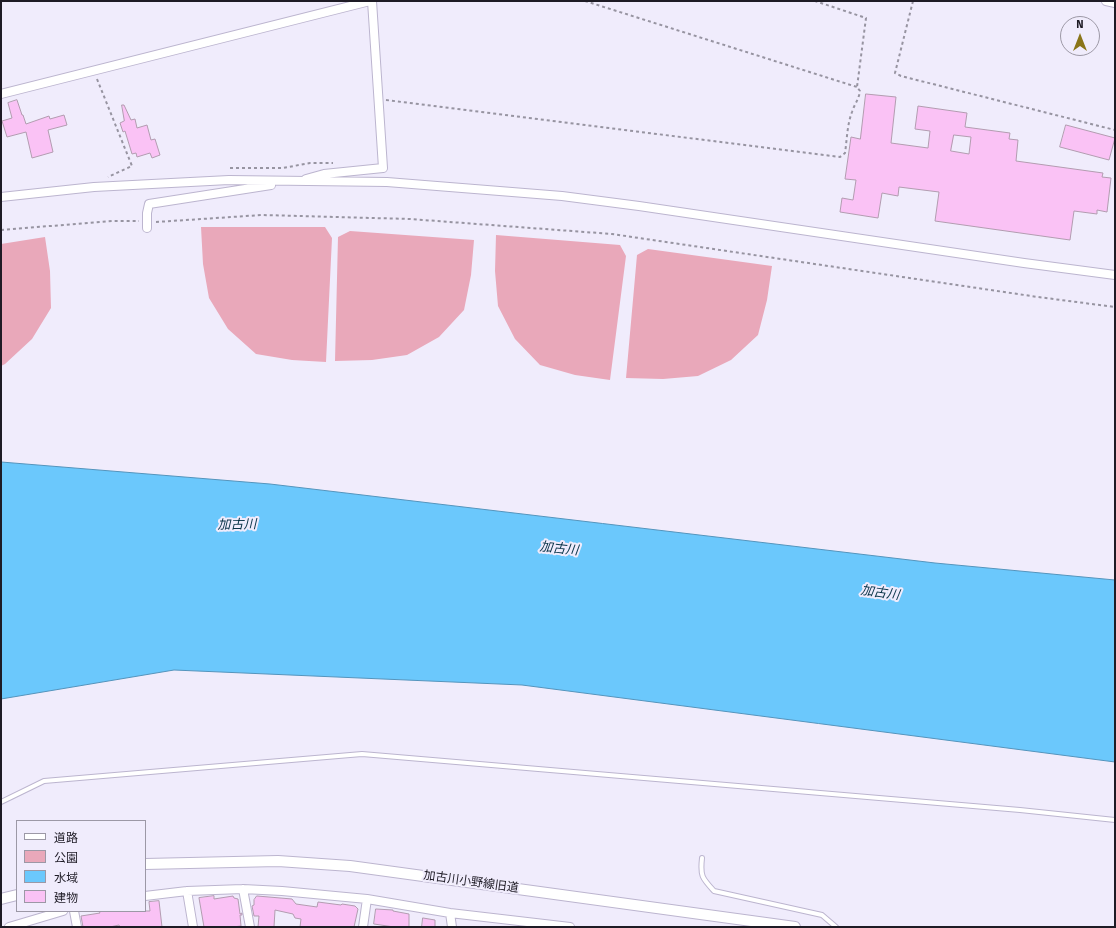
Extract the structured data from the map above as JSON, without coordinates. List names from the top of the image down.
{
  "streets": {
    "street": ["加古川小野線旧道"]
  },
  "water": ["加古川"],
  "legend": [
    "道路",
    "公園",
    "水域",
    "建物"
  ],
  "north": "top"
}
